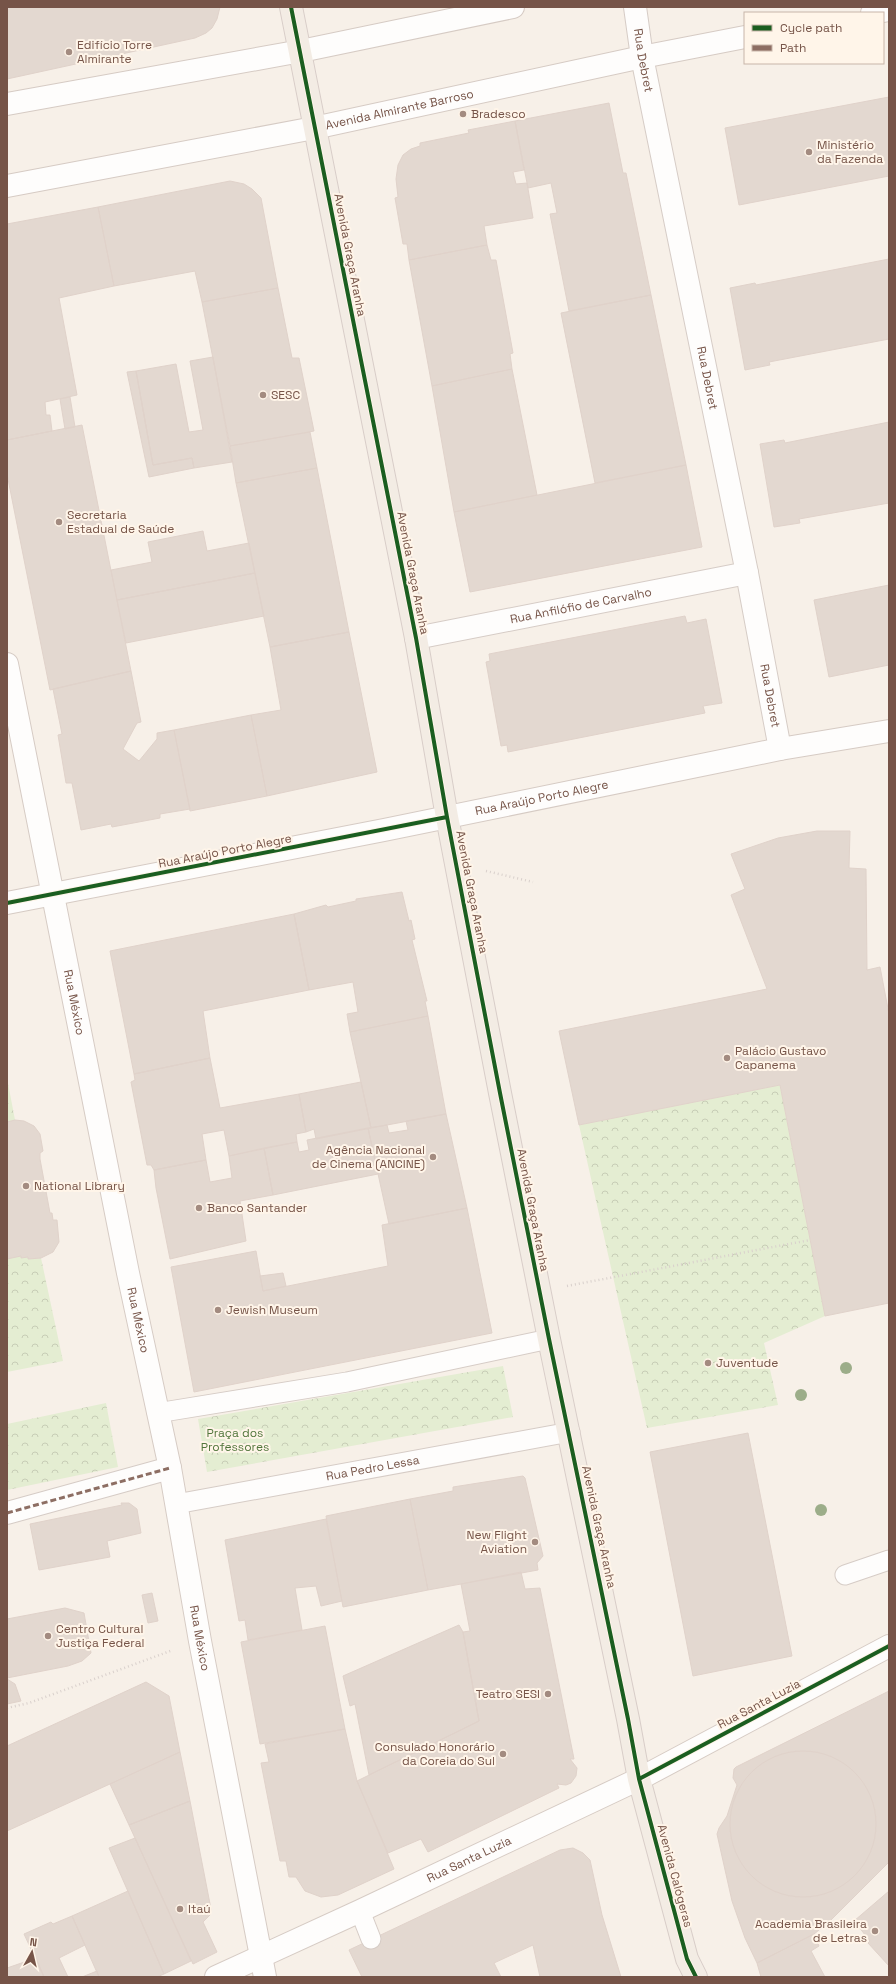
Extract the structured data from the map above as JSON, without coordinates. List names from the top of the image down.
{
  "streets": {
    "main road": ["Avenida Graça Aranha", "Avenida Calógeras"],
    "street": [
      "Rua Debret",
      "Avenida Almirante Barroso",
      "Rua Anfilófio de Carvalho",
      "Rua Araújo Porto Alegre",
      "Rua México",
      "Rua Santa Luzia"
    ],
    "lane": ["Rua Pedro Lessa"]
  },
  "crossings": [
    ["Rua Debret", "Avenida Almirante Barroso"],
    ["Rua Debret", "Rua Anfilófio de Carvalho"],
    ["Rua Debret", "Rua Araújo Porto Alegre"],
    ["Avenida Almirante Barroso", "Avenida Graça Aranha"],
    ["Avenida Graça Aranha", "Rua Anfilófio de Carvalho"],
    ["Avenida Graça Aranha", "Rua Araújo Porto Alegre"],
    ["Avenida Graça Aranha", "Rua Pedro Lessa"],
    ["Avenida Graça Aranha", "Rua Santa Luzia"],
    ["Avenida Graça Aranha", "Avenida Calógeras"],
    ["Rua Araújo Porto Alegre", "Rua México"],
    ["Rua México", "Rua Pedro Lessa"],
    ["Rua México", "Rua Santa Luzia"],
    ["Rua Santa Luzia", "Avenida Calógeras"]
  ],
  "parks": ["Praça dos Professores"],
  "places": [
    "Edifício Torre Almirante",
    "Bradesco",
    "Ministério da Fazenda",
    "SESC",
    "Secretaria Estadual de Saúde",
    "Palácio Gustavo Capanema",
    "Agência Nacional de Cinema (ANCINE)",
    "National Library",
    "Banco Santander",
    "Jewish Museum",
    "Juventude",
    "New Flight Aviation",
    "Centro Cultural Justiça Federal",
    "Teatro SESI",
    "Consulado Honorário da Coreia do Sul",
    "Itaú",
    "Academia Brasileira de Letras"
  ],
  "legend": ["Cycle path", "Path"],
  "north": "top"
}
